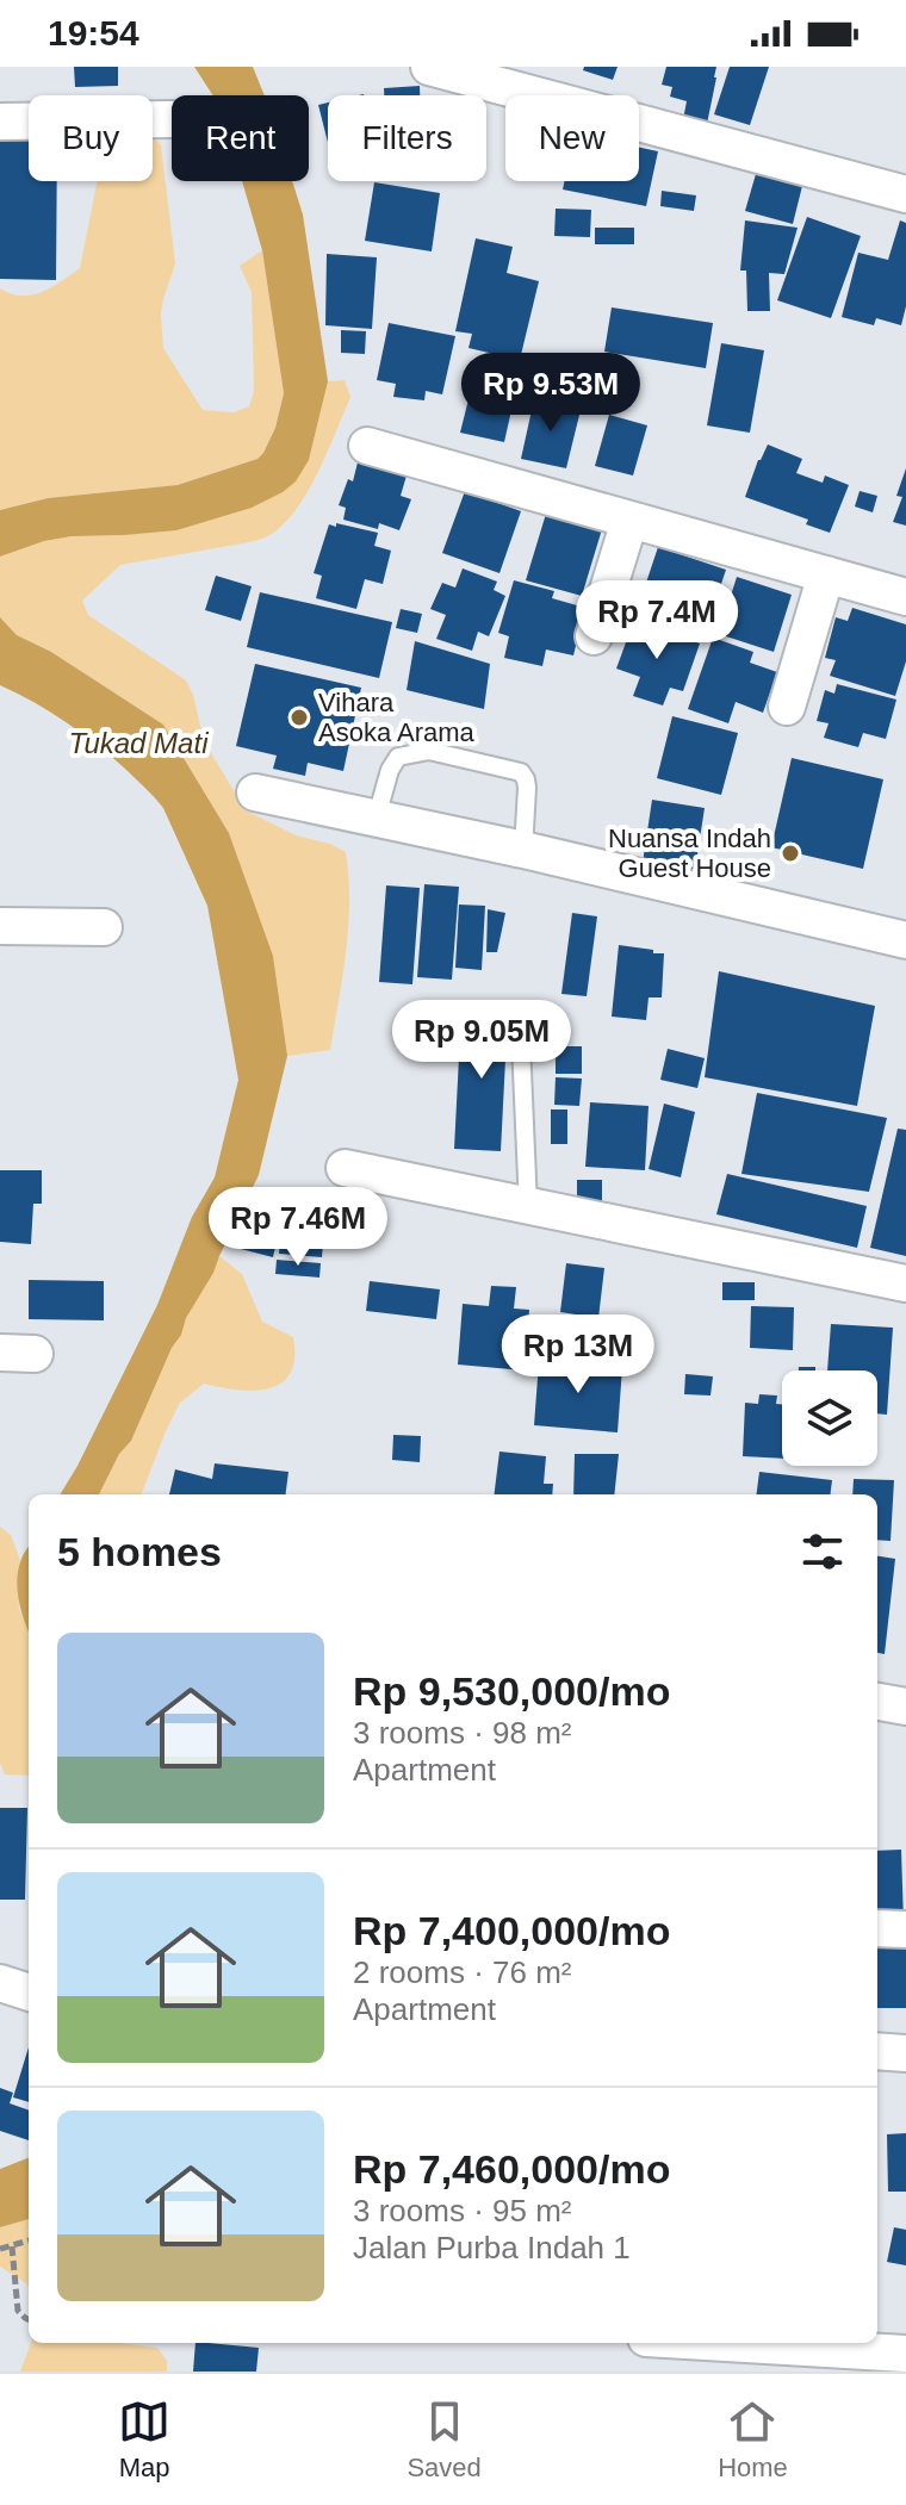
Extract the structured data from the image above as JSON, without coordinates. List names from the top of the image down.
{
  "water": ["Tukad Mati"],
  "places": ["Vihara Asoka Arama", "Nuansa Indah Guest House"],
  "page": {
    "status": "19:54",
    "chip": [
      "Buy",
      "Rent",
      "Filters",
      "New"
    ],
    "price": [
      "Rp 9.53M",
      "Rp 7.4M",
      "Rp 9.05M",
      "Rp 7.46M",
      "Rp 13M"
    ],
    "heading": "5 homes",
    "list": [
      {
        "name": "Rp 9,530,000/mo",
        "note": "3 rooms · 98 m² · Apartment"
      },
      {
        "name": "Rp 7,400,000/mo",
        "note": "2 rooms · 76 m² · Apartment"
      },
      {
        "name": "Rp 7,460,000/mo",
        "note": "3 rooms · 95 m² · Jalan Purba Indah 1"
      }
    ],
    "tabs": ["Map", "Saved", "Home"]
  }
}
